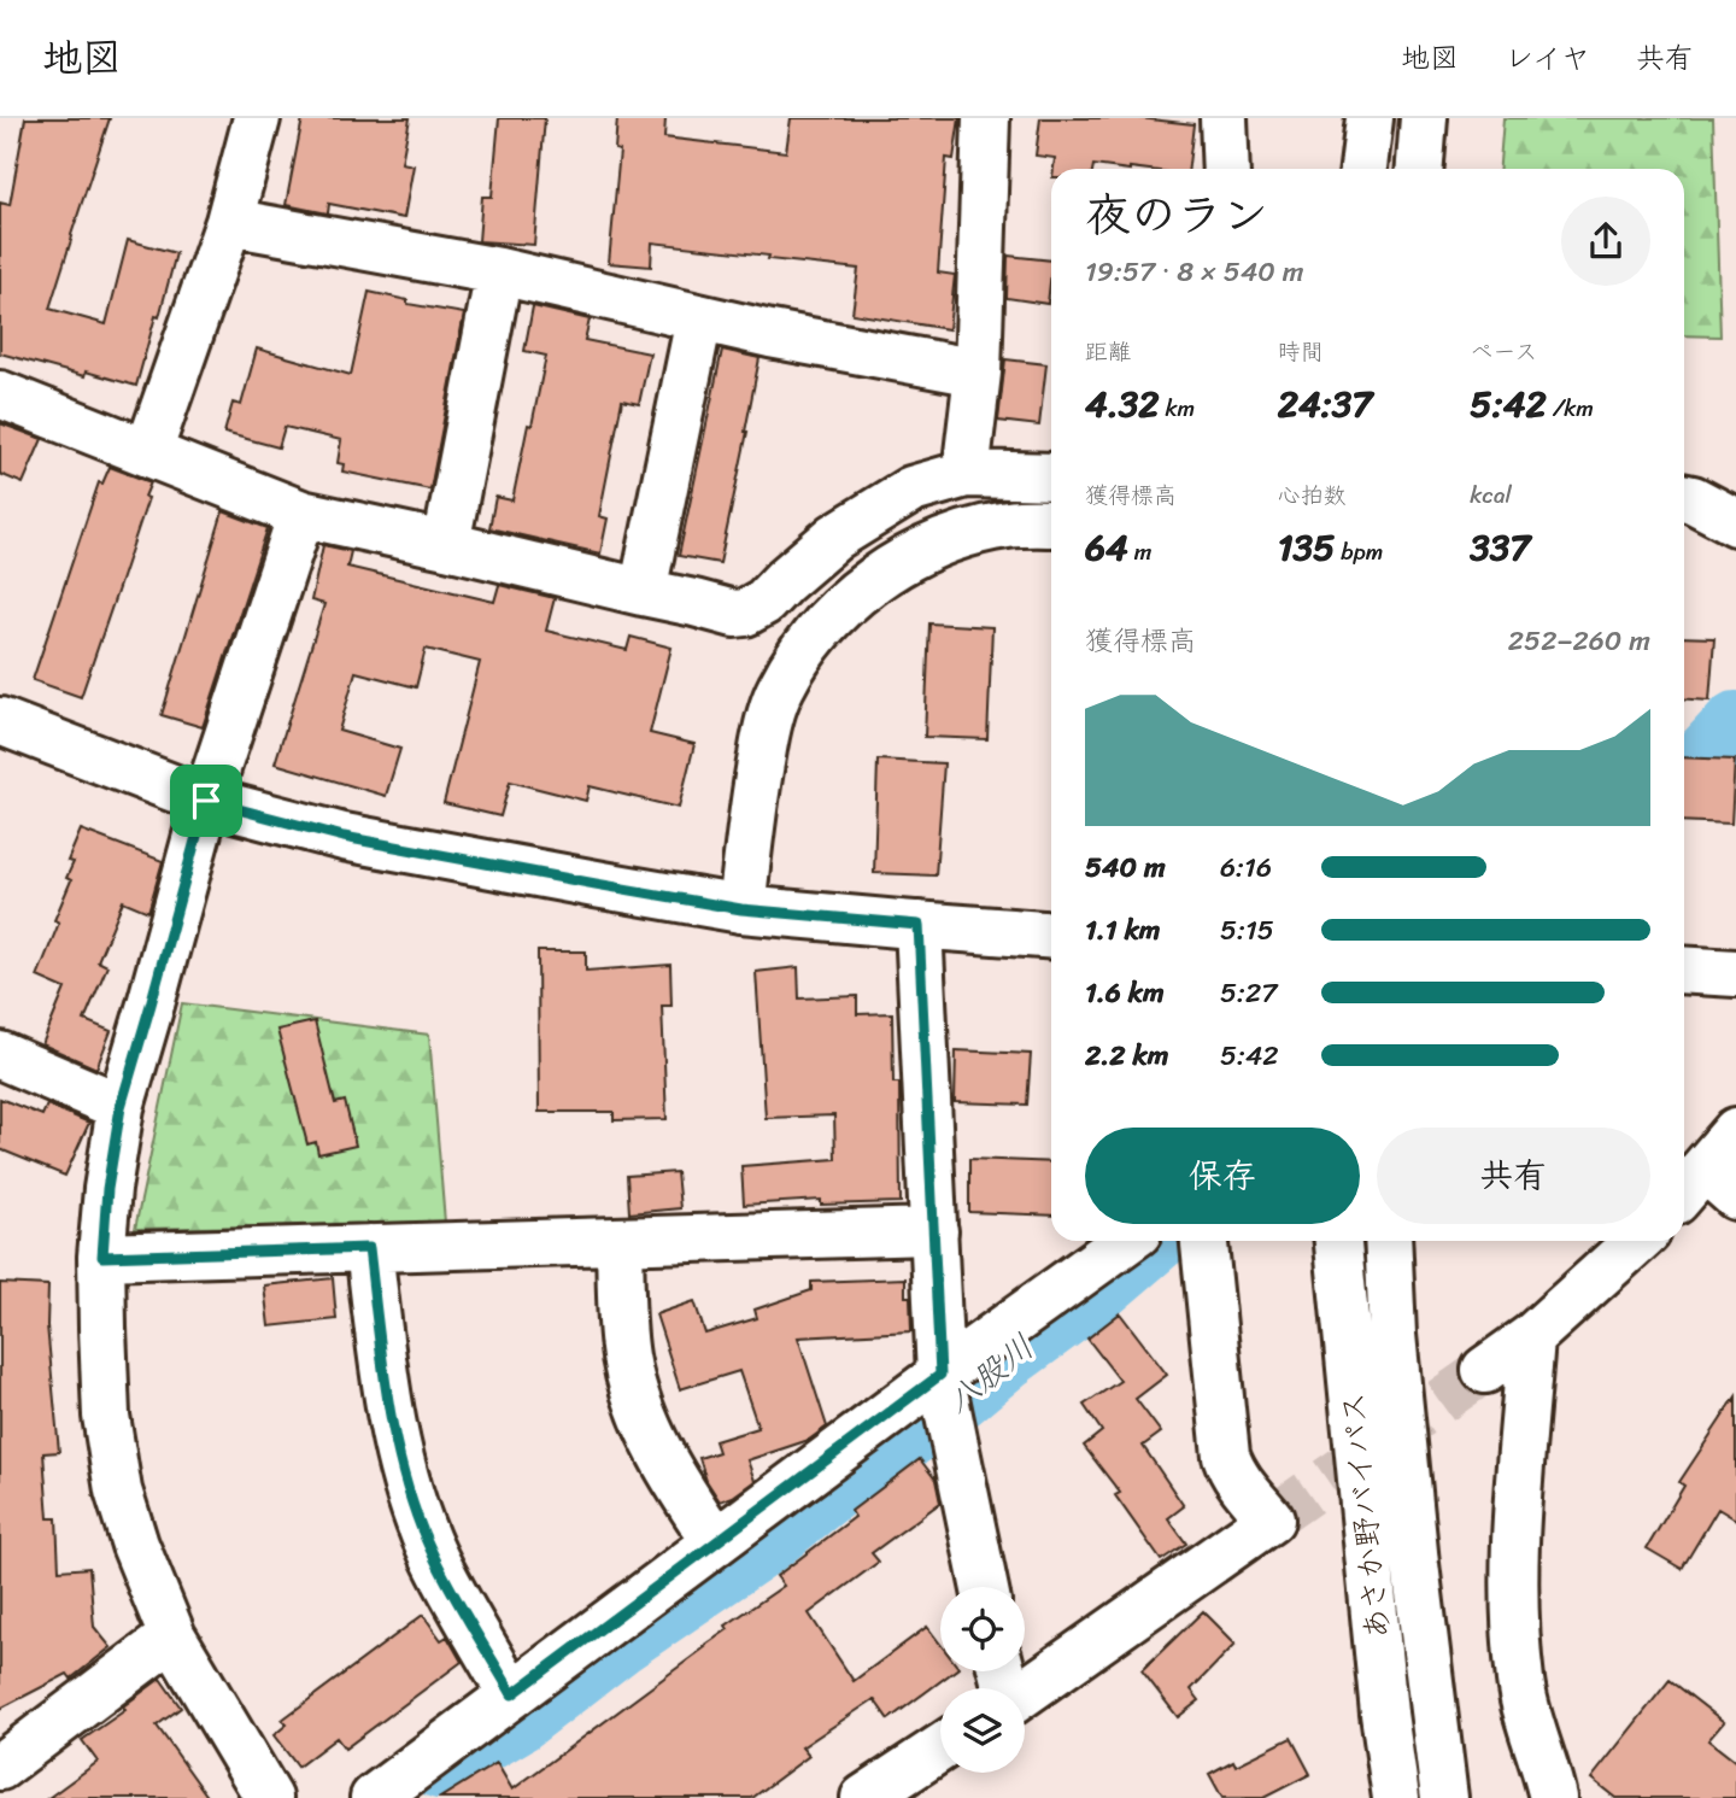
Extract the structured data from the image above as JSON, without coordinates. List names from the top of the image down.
{
  "streets": {
    "main road": ["あさか野バイパス"]
  },
  "water": ["八股川"],
  "page": {
    "header": "地図",
    "nav": ["地図", "レイヤ", "共有"],
    "heading": ["夜のラン", "19:57 · 8 × 540 m"],
    "stats": [
      ["距離", "4.32 km"],
      ["時間", "24:37"],
      ["ペース", "5:42 /km"],
      ["獲得標高", "64 m"],
      ["心拍数", "135 bpm"],
      ["kcal", "337"]
    ],
    "chart": ["獲得標高", "252–260 m"],
    "list": [
      {
        "name": "540 m",
        "note": "6:16"
      },
      {
        "name": "1.1 km",
        "note": "5:15"
      },
      {
        "name": "1.6 km",
        "note": "5:27"
      },
      {
        "name": "2.2 km",
        "note": "5:42"
      }
    ],
    "buttons": ["保存", "共有"]
  }
}
